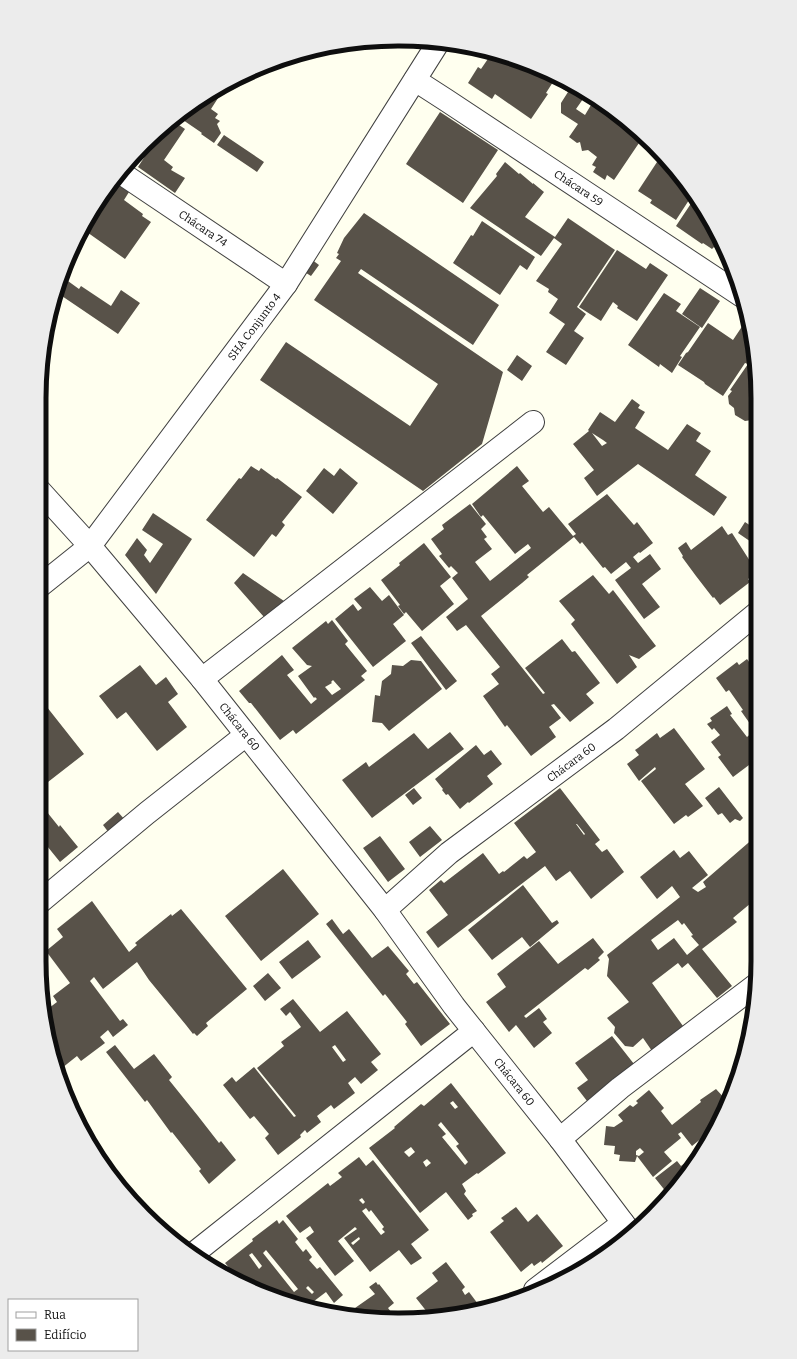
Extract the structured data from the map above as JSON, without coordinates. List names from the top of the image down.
{
  "streets": {
    "street": [
      "Chácara 59",
      "Chácara 74",
      "SHA Conjunto 4",
      "Chácara 60"
    ]
  },
  "crossings": [
    ["Chácara 59", "SHA Conjunto 4"],
    ["Chácara 74", "SHA Conjunto 4"],
    ["SHA Conjunto 4", "Chácara 60"]
  ],
  "legend": ["Rua", "Edifício"]
}
